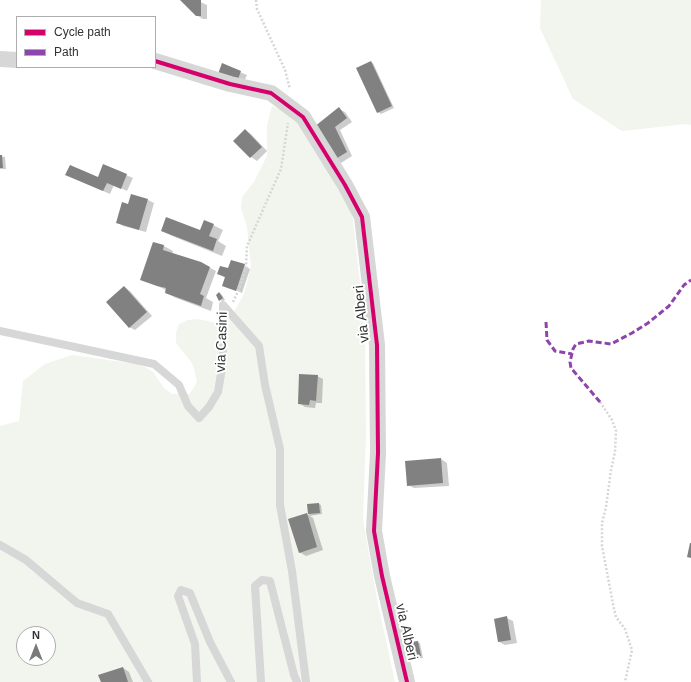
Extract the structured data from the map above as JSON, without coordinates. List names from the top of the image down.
{
  "streets": {
    "street": ["via Alberi"],
    "lane": ["via Casini"]
  },
  "legend": ["Cycle path", "Path"],
  "north": "top"
}
